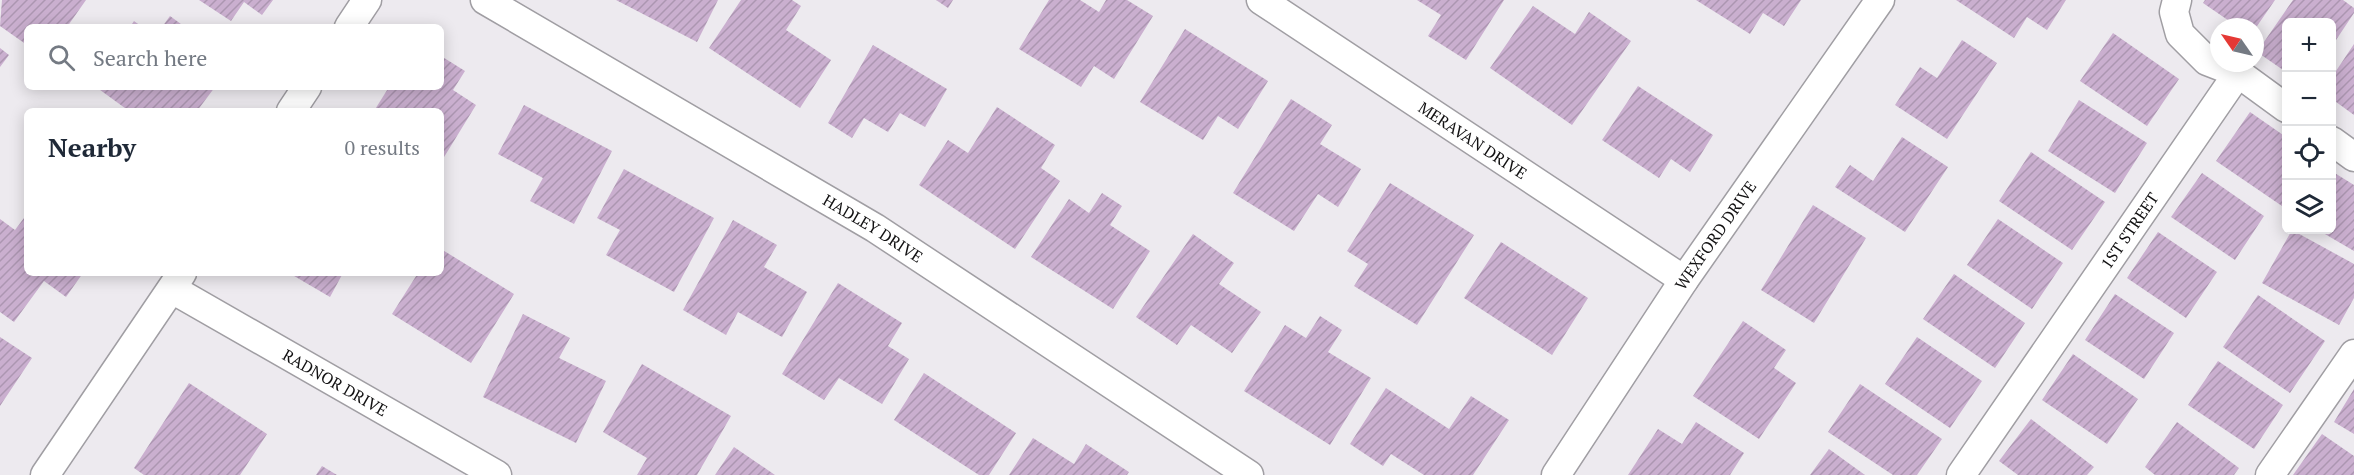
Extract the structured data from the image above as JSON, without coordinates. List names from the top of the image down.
{
  "streets": {
    "street": [
      "MERAVAN DRIVE",
      "HADLEY DRIVE",
      "1ST STREET",
      "WEXFORD DRIVE",
      "RADNOR DRIVE"
    ]
  },
  "crossings": [
    ["MERAVAN DRIVE", "WEXFORD DRIVE"]
  ],
  "north": "top left",
  "page": {
    "map_buttons": ["+", "−"],
    "search": "Search here",
    "heading": ["Nearby", "0 results"]
  }
}
